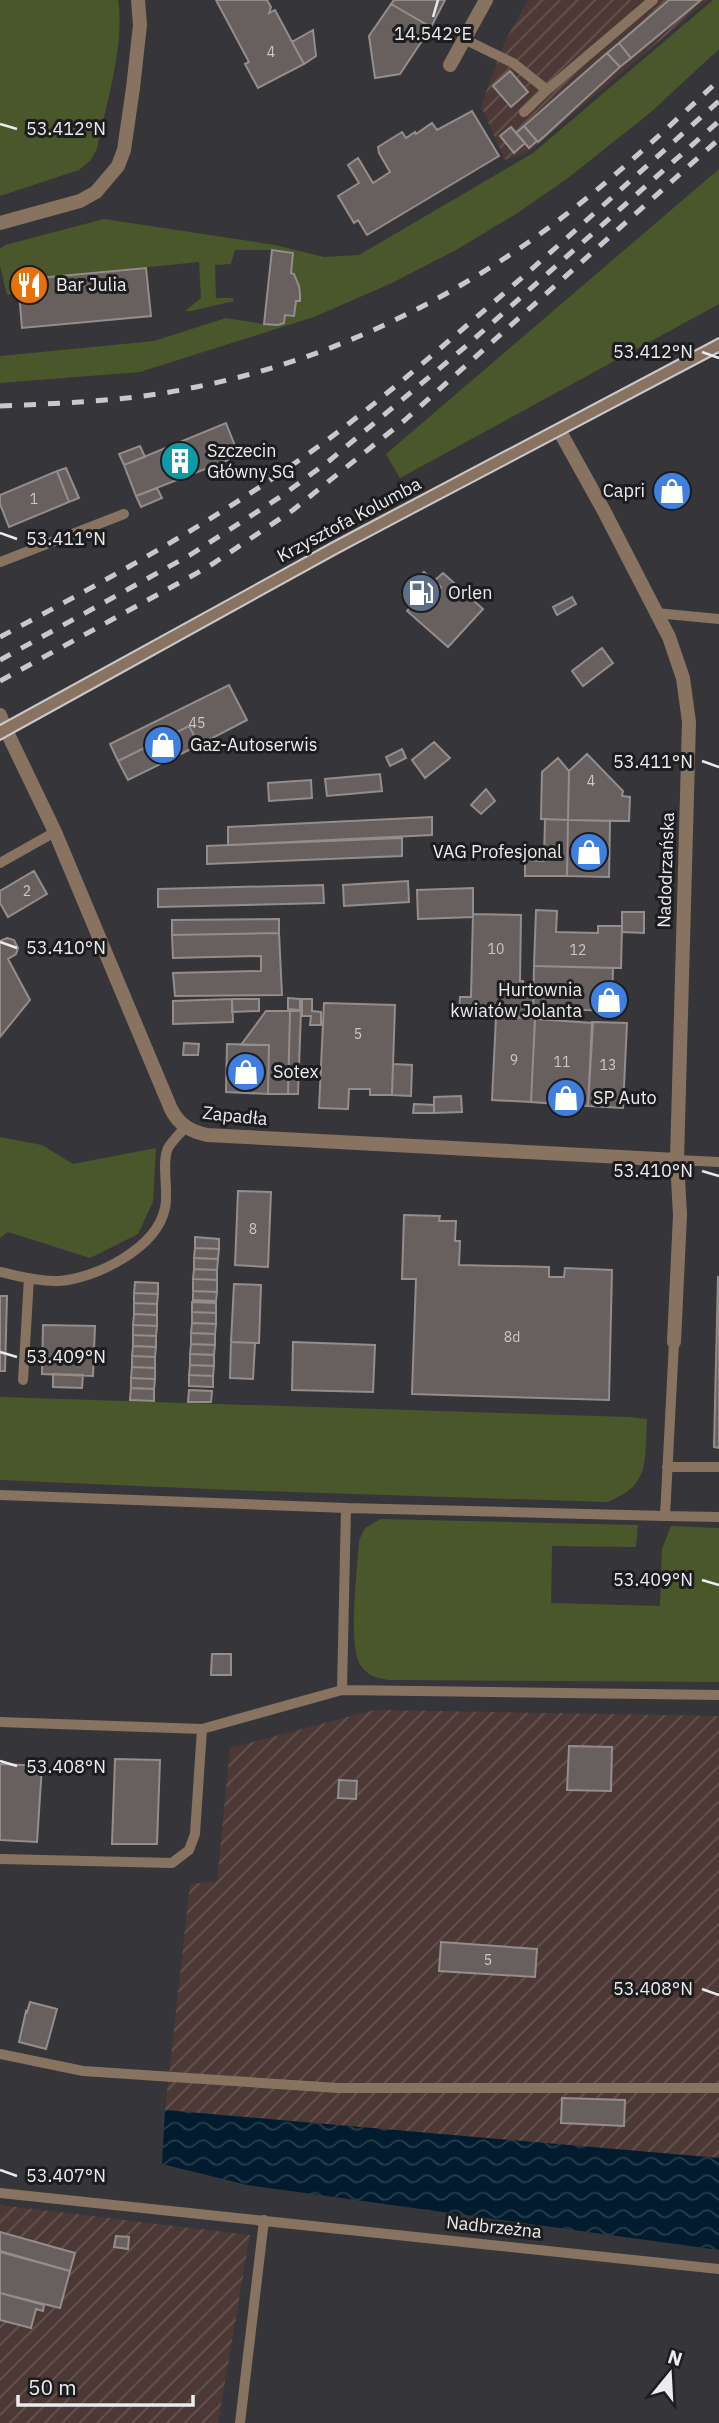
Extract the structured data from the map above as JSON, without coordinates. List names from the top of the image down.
{
  "streets": {
    "street": ["Krzysztofa Kolumba", "Nadodrzańska", "Zapadła"],
    "lane": ["Nadbrzeżna"]
  },
  "crossings": [
    ["Krzysztofa Kolumba", "Nadodrzańska"],
    ["Krzysztofa Kolumba", "Zapadła"],
    ["Nadodrzańska", "Zapadła"]
  ],
  "places": {
    "restaurant": ["Bar Julia"],
    "building": ["Szczecin Główny SG"],
    "shop": [
      "Capri",
      "Gaz-Autoserwis",
      "VAG Profesjonal",
      "Hurtownia kwiatów Jolanta",
      "Sotex",
      "SP Auto"
    ],
    "fuel station": ["Orlen"]
  },
  "house_numbers": [
    "4",
    "1",
    "45",
    "4",
    "2",
    "10",
    "12",
    "5",
    "9",
    "11",
    "13",
    "8",
    "8d",
    "5"
  ],
  "scale_bar": "50 m",
  "north": "top",
  "coordinates": [
    "14.542°E",
    "53.412°N",
    "53.411°N",
    "53.410°N",
    "53.409°N",
    "53.408°N",
    "53.407°N"
  ]
}
